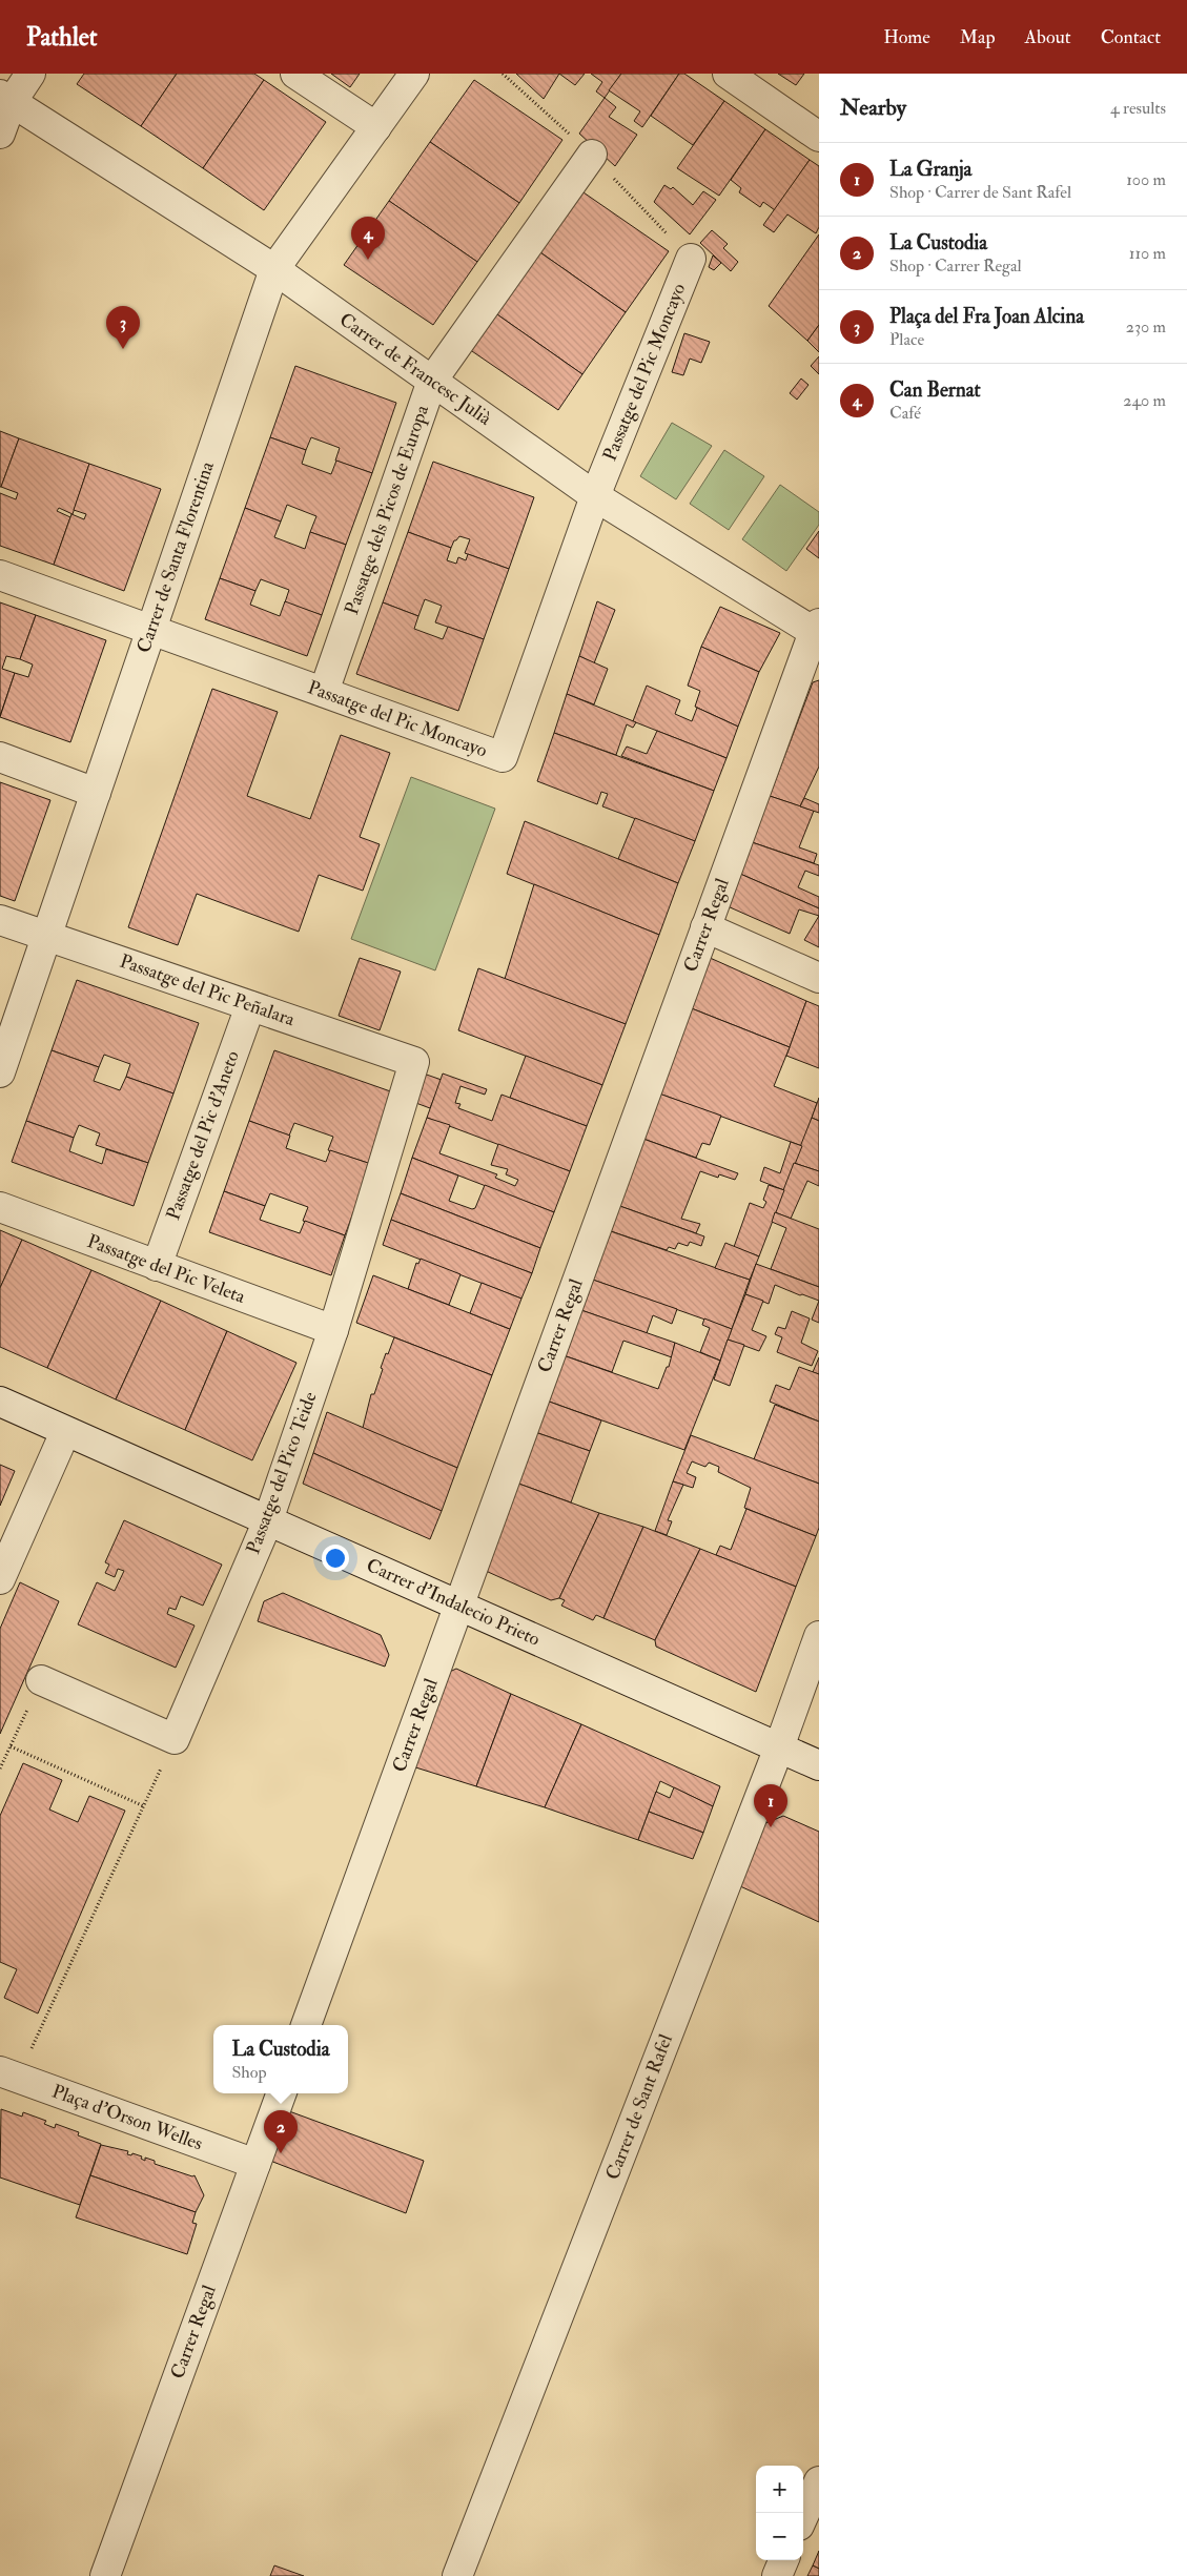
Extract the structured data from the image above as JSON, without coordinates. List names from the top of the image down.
{
  "streets": {
    "street": [
      "Carrer de Francesc Julià",
      "Passatge del Pic Moncayo",
      "Passatge dels Picos de Europa",
      "Carrer de Santa Florentina",
      "Carrer Regal",
      "Passatge del Pic Peñalara",
      "Passatge del Pic d'Aneto",
      "Passatge del Pic Veleta",
      "Passatge del Pico Teide",
      "Carrer d'Indalecio Prieto",
      "Carrer de Sant Rafel",
      "Plaça d'Orson Welles"
    ]
  },
  "crossings": [
    ["Carrer de Francesc Julià", "Passatge del Pic Moncayo"],
    ["Carrer de Francesc Julià", "Passatge dels Picos de Europa"],
    ["Carrer de Francesc Julià", "Carrer de Santa Florentina"],
    ["Carrer de Francesc Julià", "Carrer Regal"],
    ["Passatge del Pic Moncayo", "Passatge dels Picos de Europa"],
    ["Passatge del Pic Moncayo", "Carrer de Santa Florentina"],
    ["Carrer de Santa Florentina", "Passatge del Pic Peñalara"],
    ["Carrer Regal", "Carrer d'Indalecio Prieto"],
    ["Carrer Regal", "Plaça d'Orson Welles"],
    ["Passatge del Pic Peñalara", "Passatge del Pic d'Aneto"],
    ["Passatge del Pic Peñalara", "Passatge del Pico Teide"],
    ["Passatge del Pic d'Aneto", "Passatge del Pic Veleta"],
    ["Passatge del Pic Veleta", "Passatge del Pico Teide"],
    ["Passatge del Pico Teide", "Carrer d'Indalecio Prieto"],
    ["Carrer d'Indalecio Prieto", "Carrer de Sant Rafel"]
  ],
  "page": {
    "header": "Pathlet",
    "nav": [
      "Home",
      "Map",
      "About",
      "Contact"
    ],
    "heading": ["Nearby", "4 results"],
    "list": [
      {
        "mark": "1",
        "name": "La Granja",
        "note": "Shop · Carrer de Sant Rafel",
        "value": "100 m"
      },
      {
        "mark": "2",
        "name": "La Custodia",
        "note": "Shop · Carrer Regal",
        "value": "110 m"
      },
      {
        "mark": "3",
        "name": "Plaça del Fra Joan Alcina",
        "note": "Place",
        "value": "230 m"
      },
      {
        "mark": "4",
        "name": "Can Bernat",
        "note": "Café",
        "value": "240 m"
      }
    ],
    "pins": [
      "4",
      "3",
      "1",
      "2"
    ],
    "popup": ["La Custodia", "Shop"],
    "map_buttons": ["+", "−"]
  }
}
